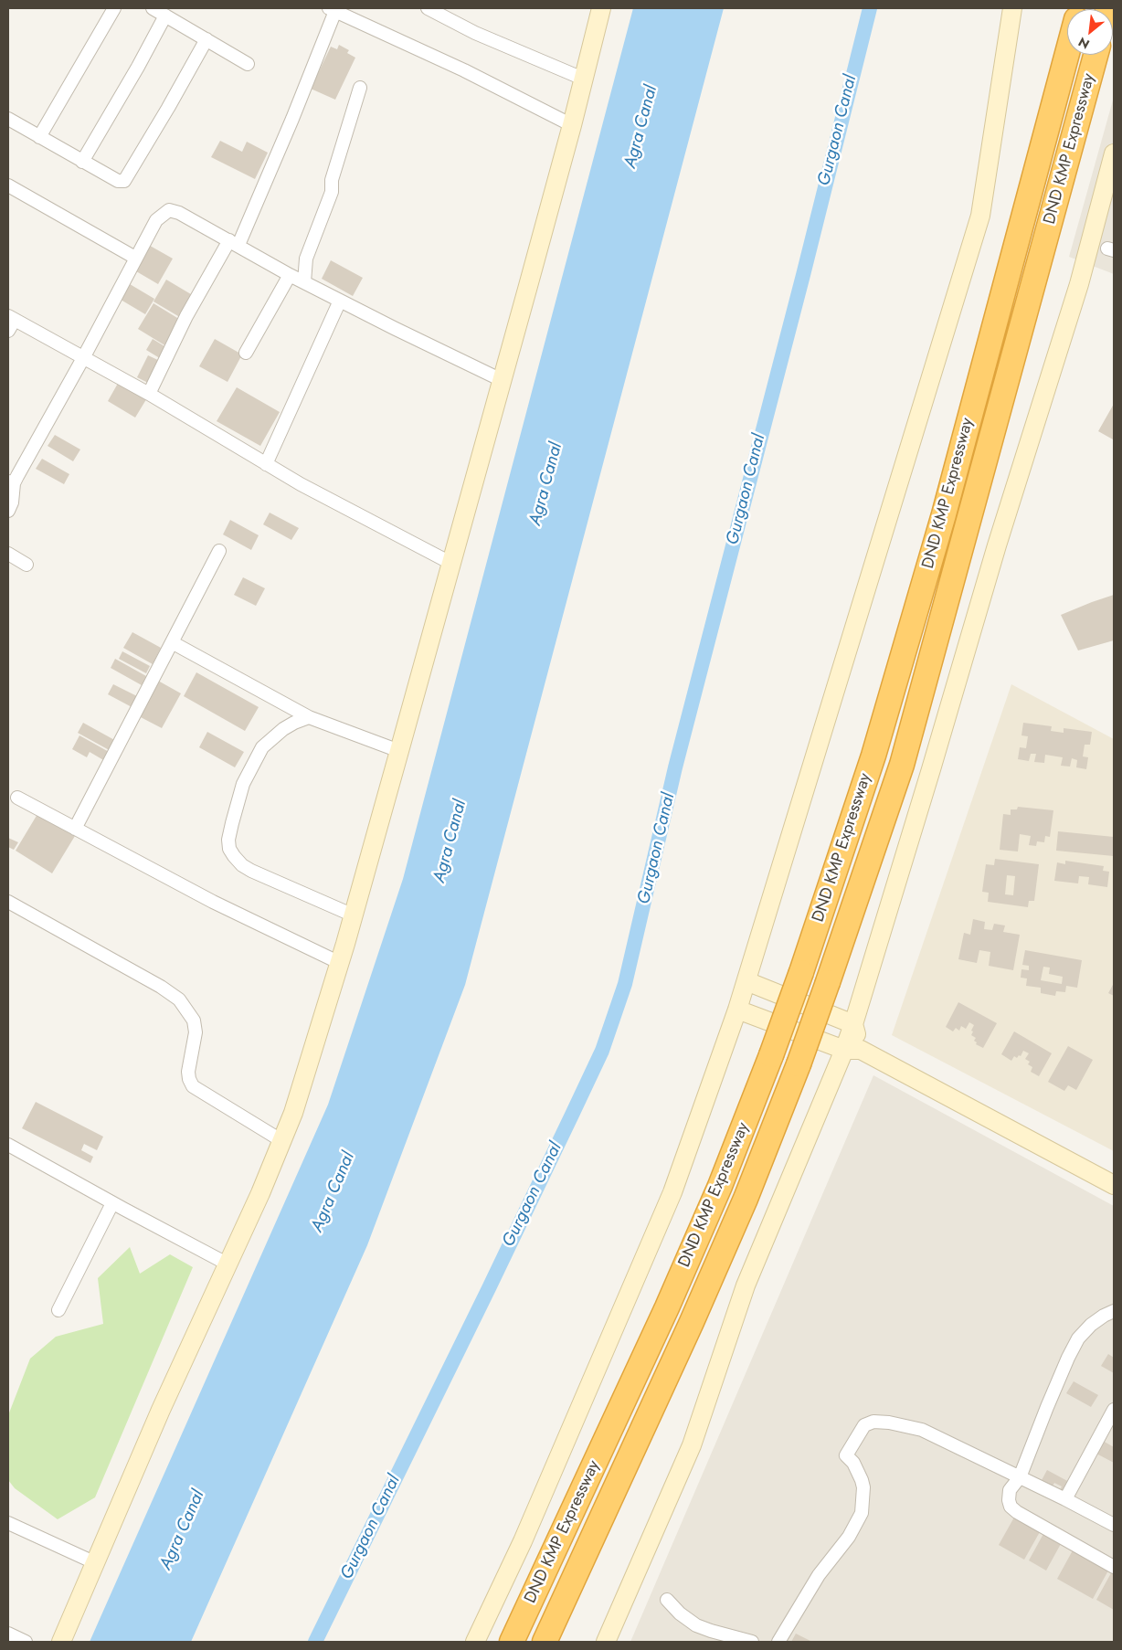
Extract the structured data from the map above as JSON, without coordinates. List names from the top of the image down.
{
  "streets": {
    "highway": ["DND KMP Expressway"]
  },
  "water": ["Agra Canal", "Gurgaon Canal"],
  "north": "bottom left"
}
